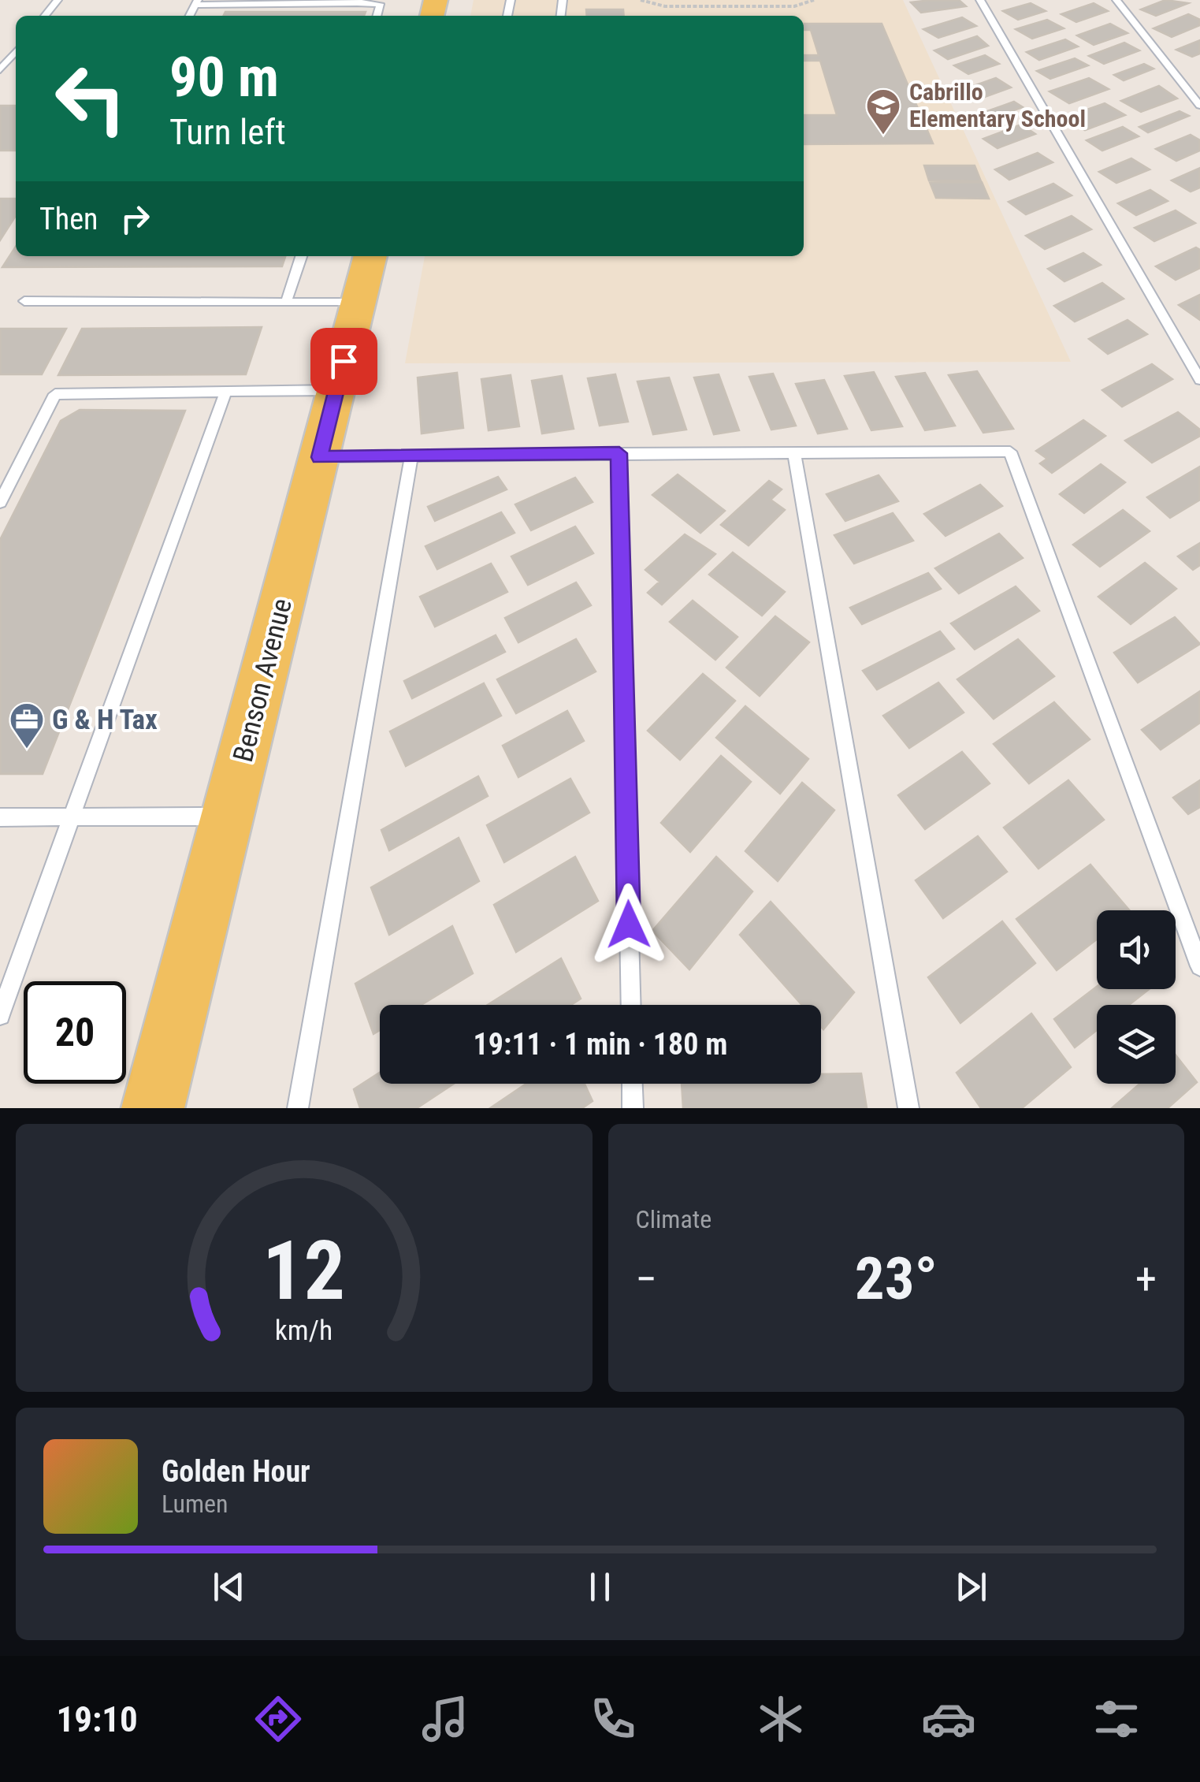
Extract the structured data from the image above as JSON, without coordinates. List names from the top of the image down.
{
  "streets": {
    "main road": ["Benson Avenue"]
  },
  "places": {
    "school or university": ["Cabrillo Elementary School"],
    "office": ["G & H Tax"]
  },
  "page": {
    "turn": ["90 m", "Turn left"],
    "then": "Then",
    "limit": "20",
    "trip": "19:11 · 1 min · 180 m",
    "tile": "Climate",
    "heat": ["−", "23°", "+"],
    "song": ["Golden Hour", "Lumen"],
    "tabs": "19:10",
    "gauge": ["12", "km/h"]
  }
}
